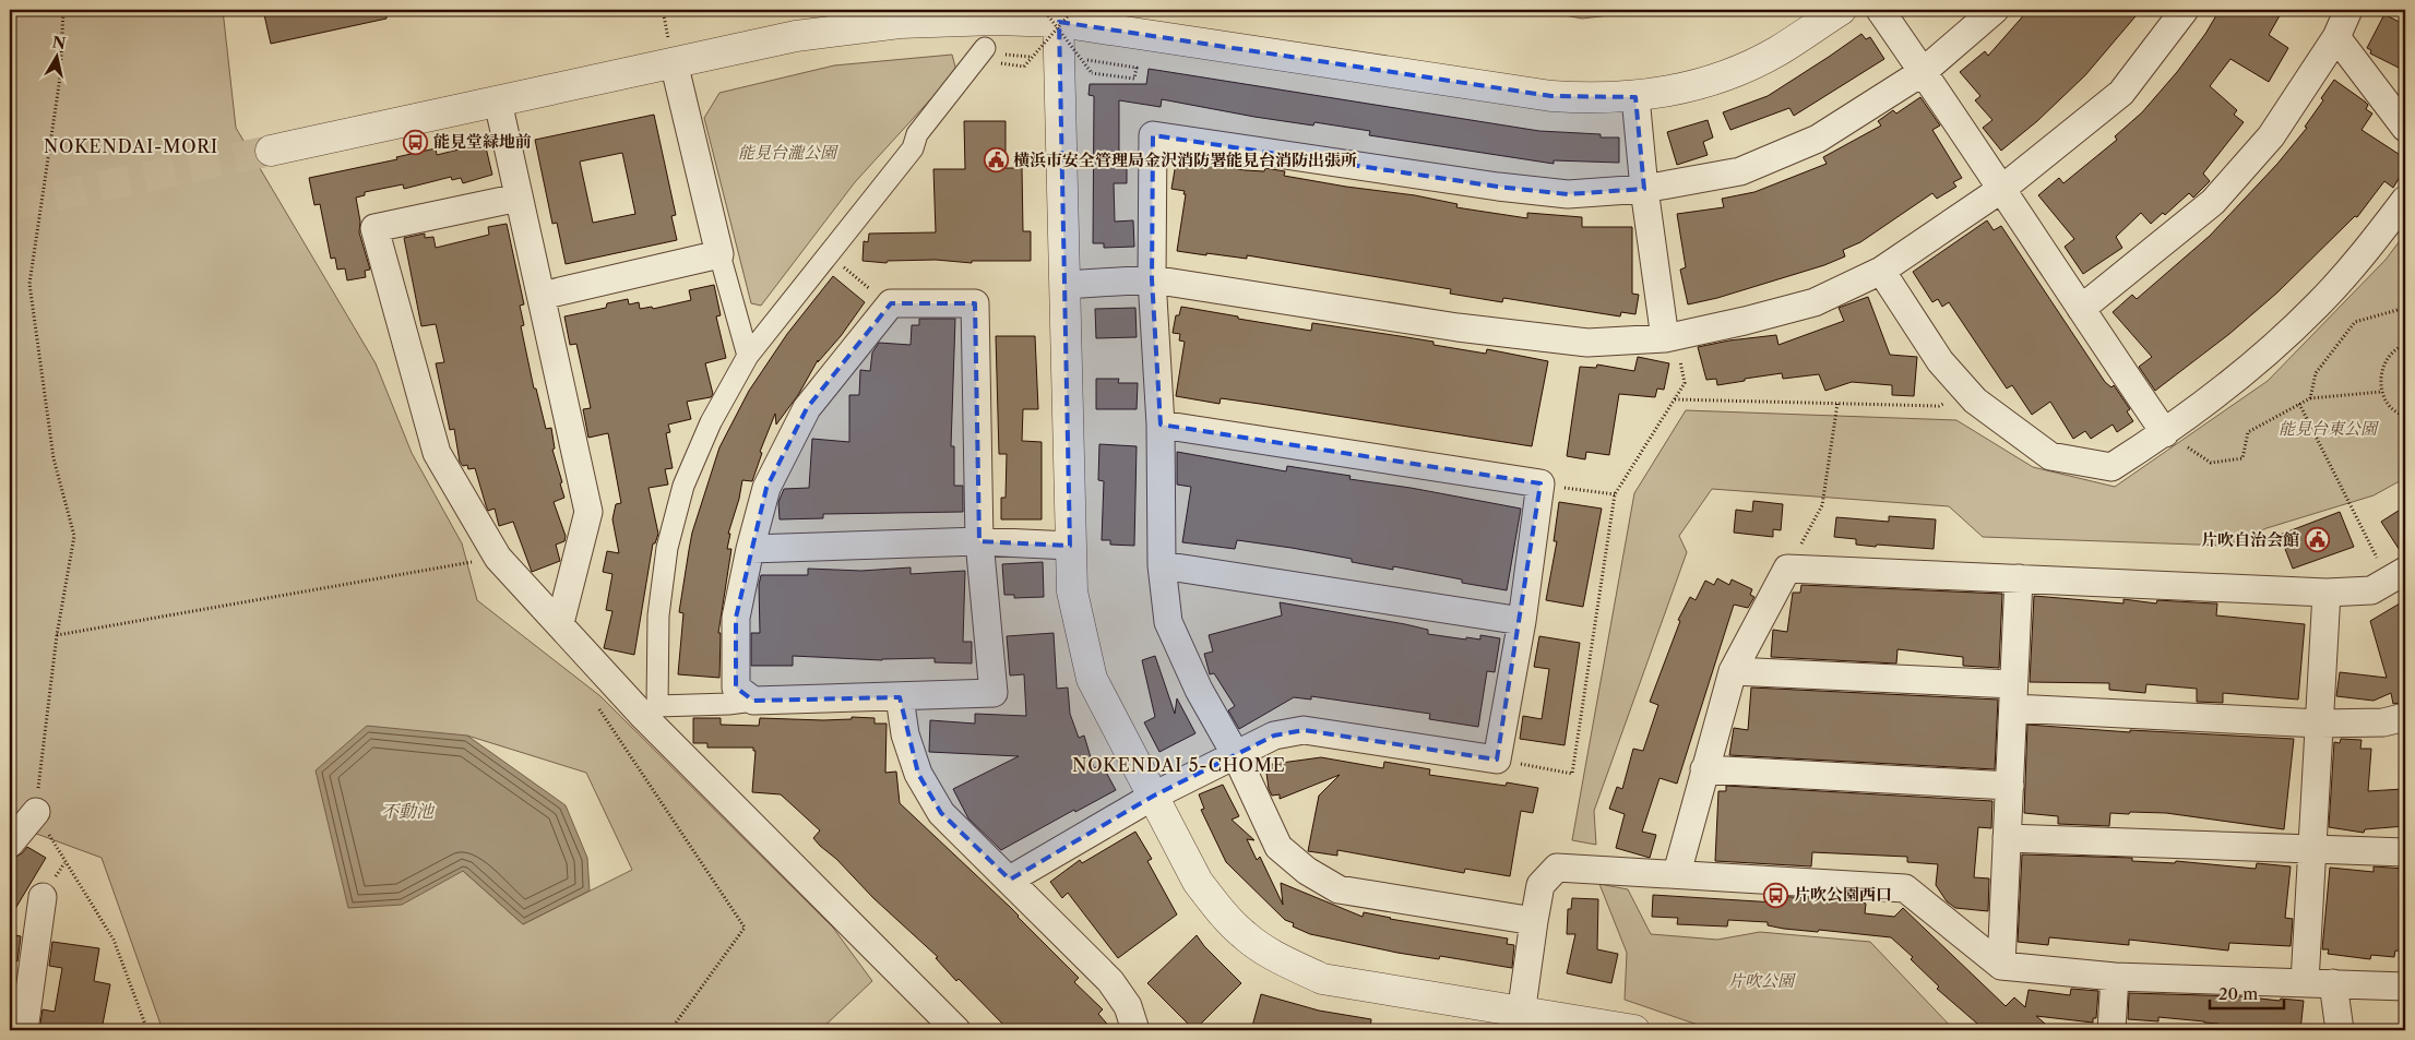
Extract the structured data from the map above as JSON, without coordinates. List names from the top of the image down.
{
  "districts": ["NOKENDAI-MORI", "NOKENDAI 5-CHOME"],
  "water": ["不動池"],
  "parks": ["能見台瀧公園", "能見台東公園", "片吹公園"],
  "places": {
    "bus stop": ["能見堂緑地前", "片吹公園西口"],
    "public building": ["横浜市安全管理局金沢消防署能見台消防出張所", "片吹自治会館"]
  },
  "scale_bar": "20 m",
  "north": "top"
}
